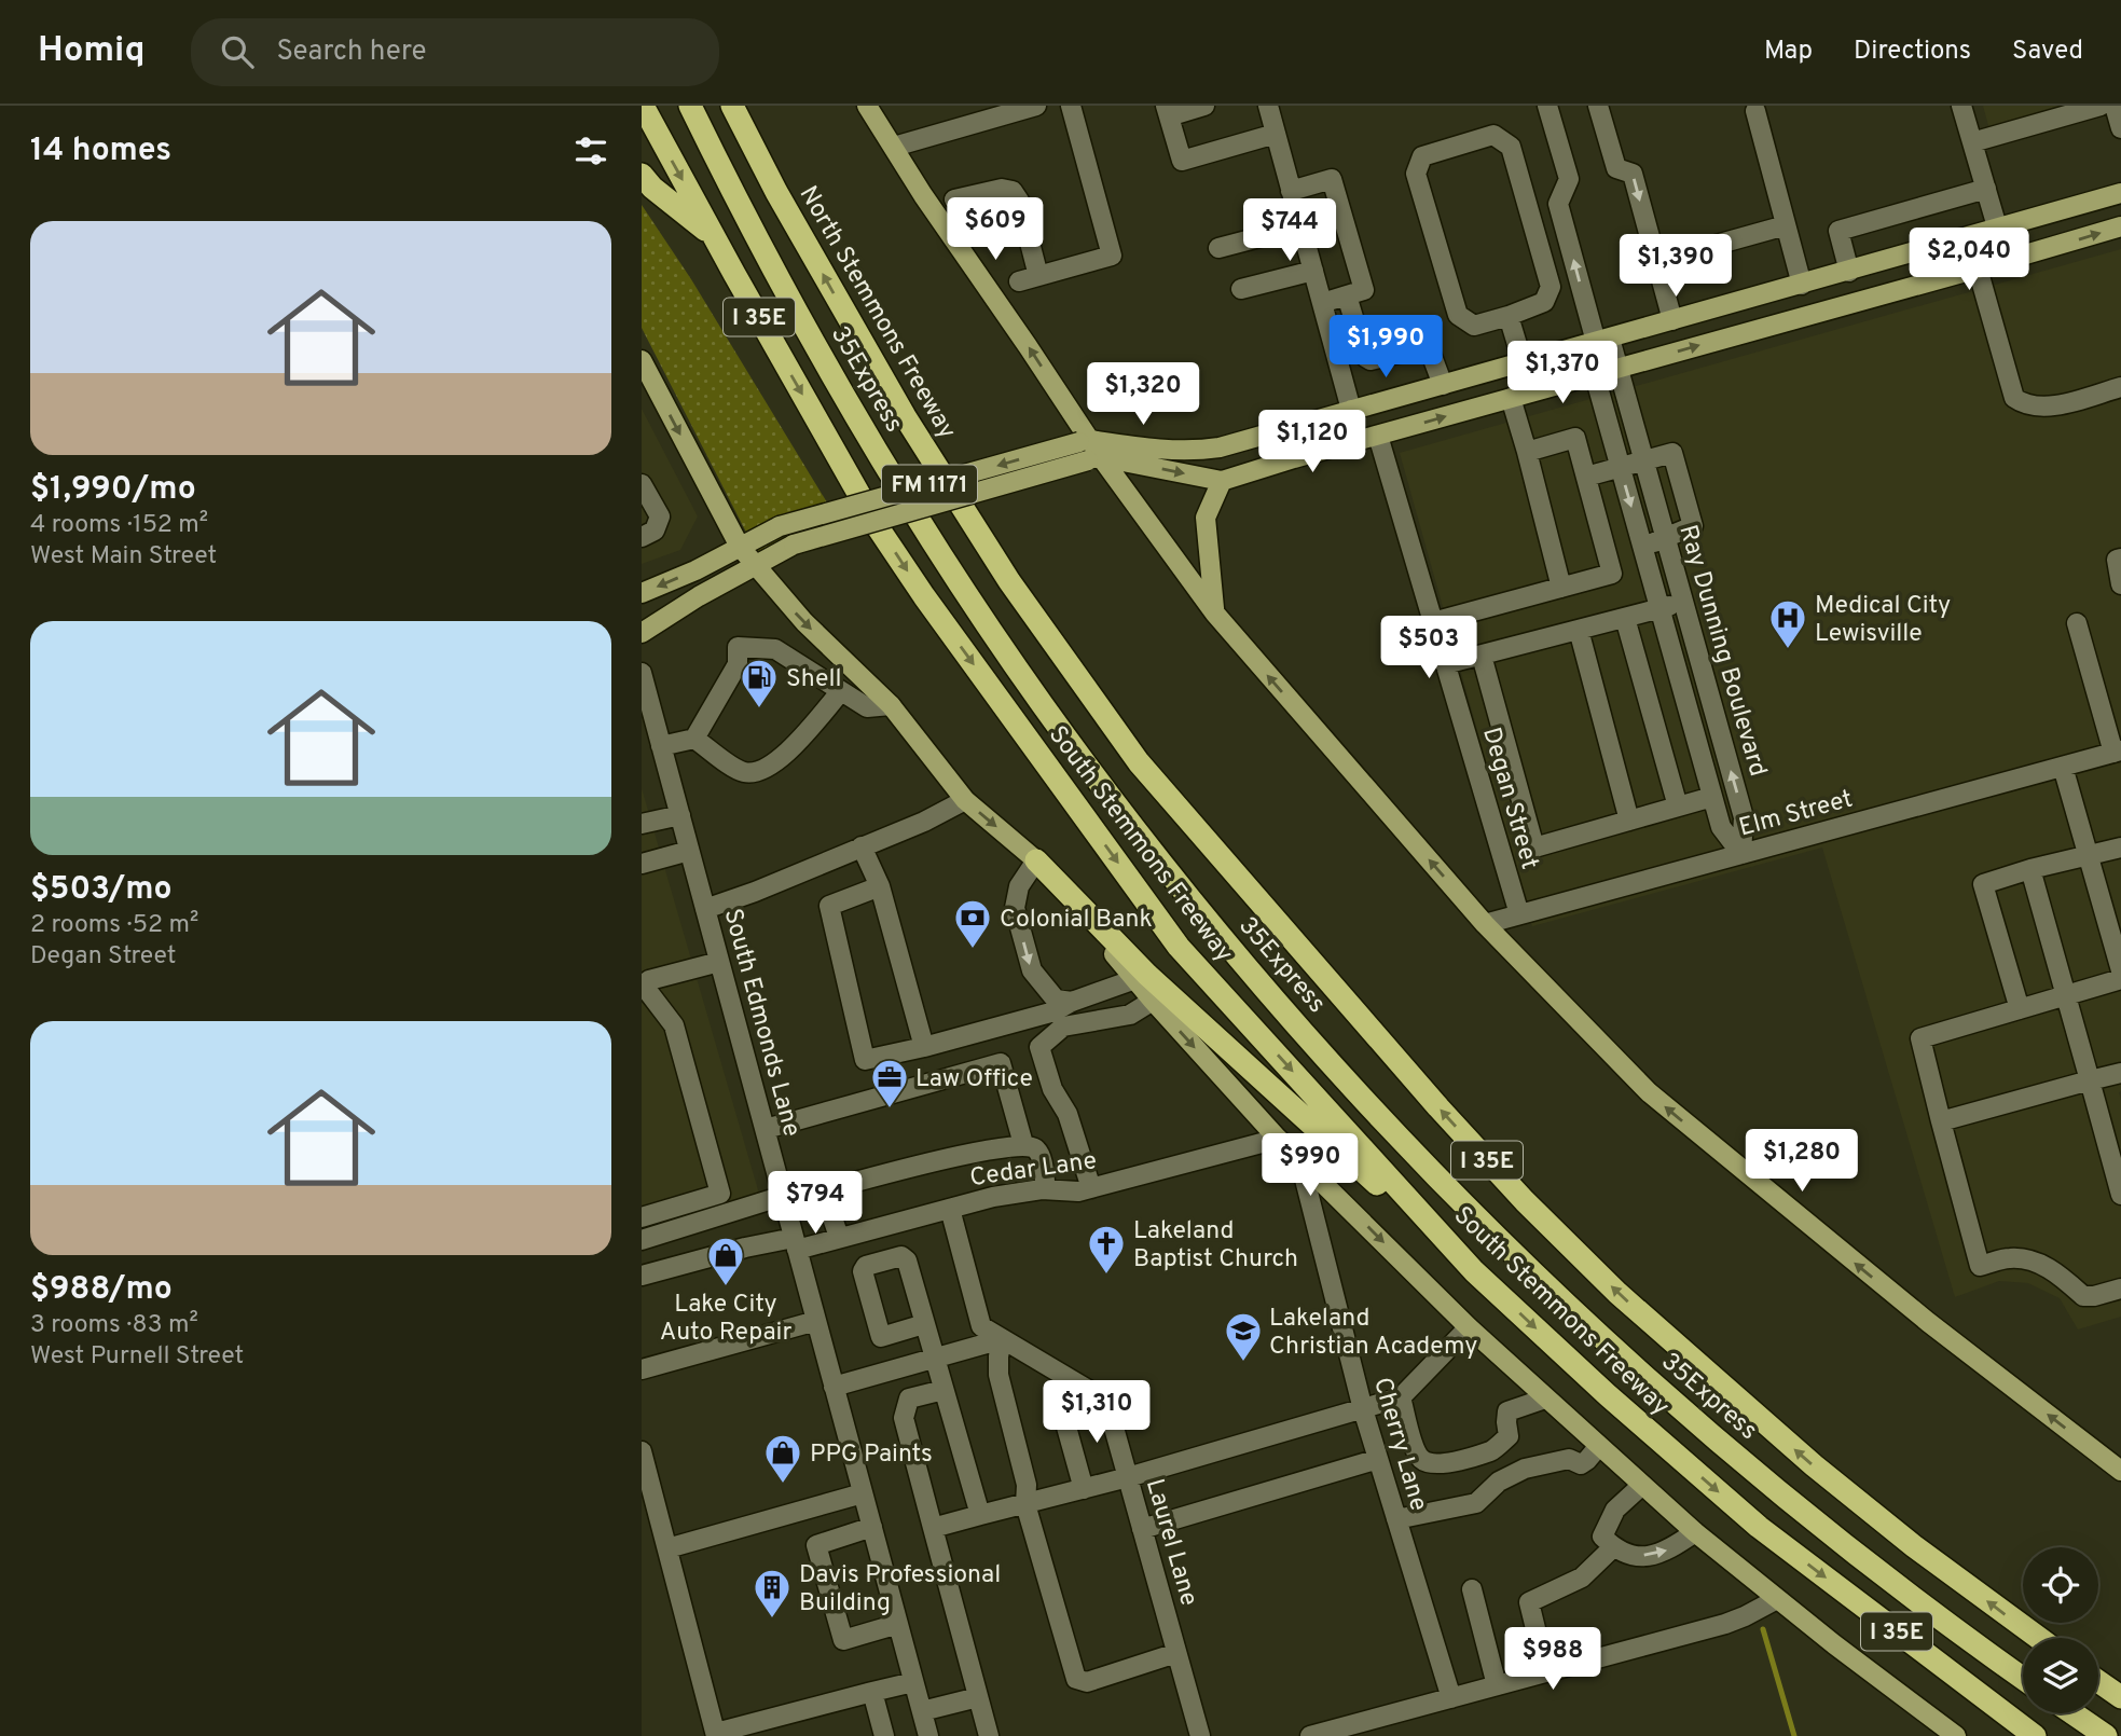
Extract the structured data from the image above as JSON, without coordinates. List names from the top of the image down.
{
  "streets": {
    "highway": [
      "North Stemmons Freeway",
      "I 35E",
      "35Express",
      "South Stemmons Freeway"
    ],
    "main road": ["FM 1171"],
    "street": [
      "Ray Dunning Boulevard",
      "Degan Street",
      "Elm Street",
      "South Edmonds Lane",
      "Cedar Lane",
      "Cherry Lane",
      "Laurel Lane"
    ]
  },
  "crossings": [
    ["North Stemmons Freeway", "South Stemmons Freeway"],
    ["I 35E", "South Stemmons Freeway"],
    ["Ray Dunning Boulevard", "Elm Street"],
    ["Degan Street", "Elm Street"],
    ["South Edmonds Lane", "Cedar Lane"],
    ["Cedar Lane", "Laurel Lane"]
  ],
  "places": {
    "hospital": ["Medical City Lewisville"],
    "fuel station": ["Shell"],
    "bank": ["Colonial Bank"],
    "office": ["Law Office"],
    "church": ["Lakeland Baptist Church"],
    "shop": ["Lake City Auto Repair", "PPG Paints"],
    "school or university": ["Lakeland Christian Academy"],
    "building": ["Davis Professional Building"]
  },
  "page": {
    "header": "Homiq",
    "search": "Search here",
    "nav": ["Map", "Directions", "Saved"],
    "heading": "14 homes",
    "list": [
      {
        "name": "$1,990/mo",
        "note": "4 rooms · 152 m² · West Main Street"
      },
      {
        "name": "$503/mo",
        "note": "2 rooms · 52 m² · Degan Street"
      },
      {
        "name": "$988/mo",
        "note": "3 rooms · 83 m² · West Purnell Street"
      }
    ],
    "price": [
      "$609",
      "$744",
      "$2,040",
      "$1,390",
      "$1,990",
      "$1,370",
      "$1,320",
      "$1,120",
      "$503",
      "$1,280",
      "$990",
      "$794",
      "$1,310",
      "$988"
    ]
  }
}
